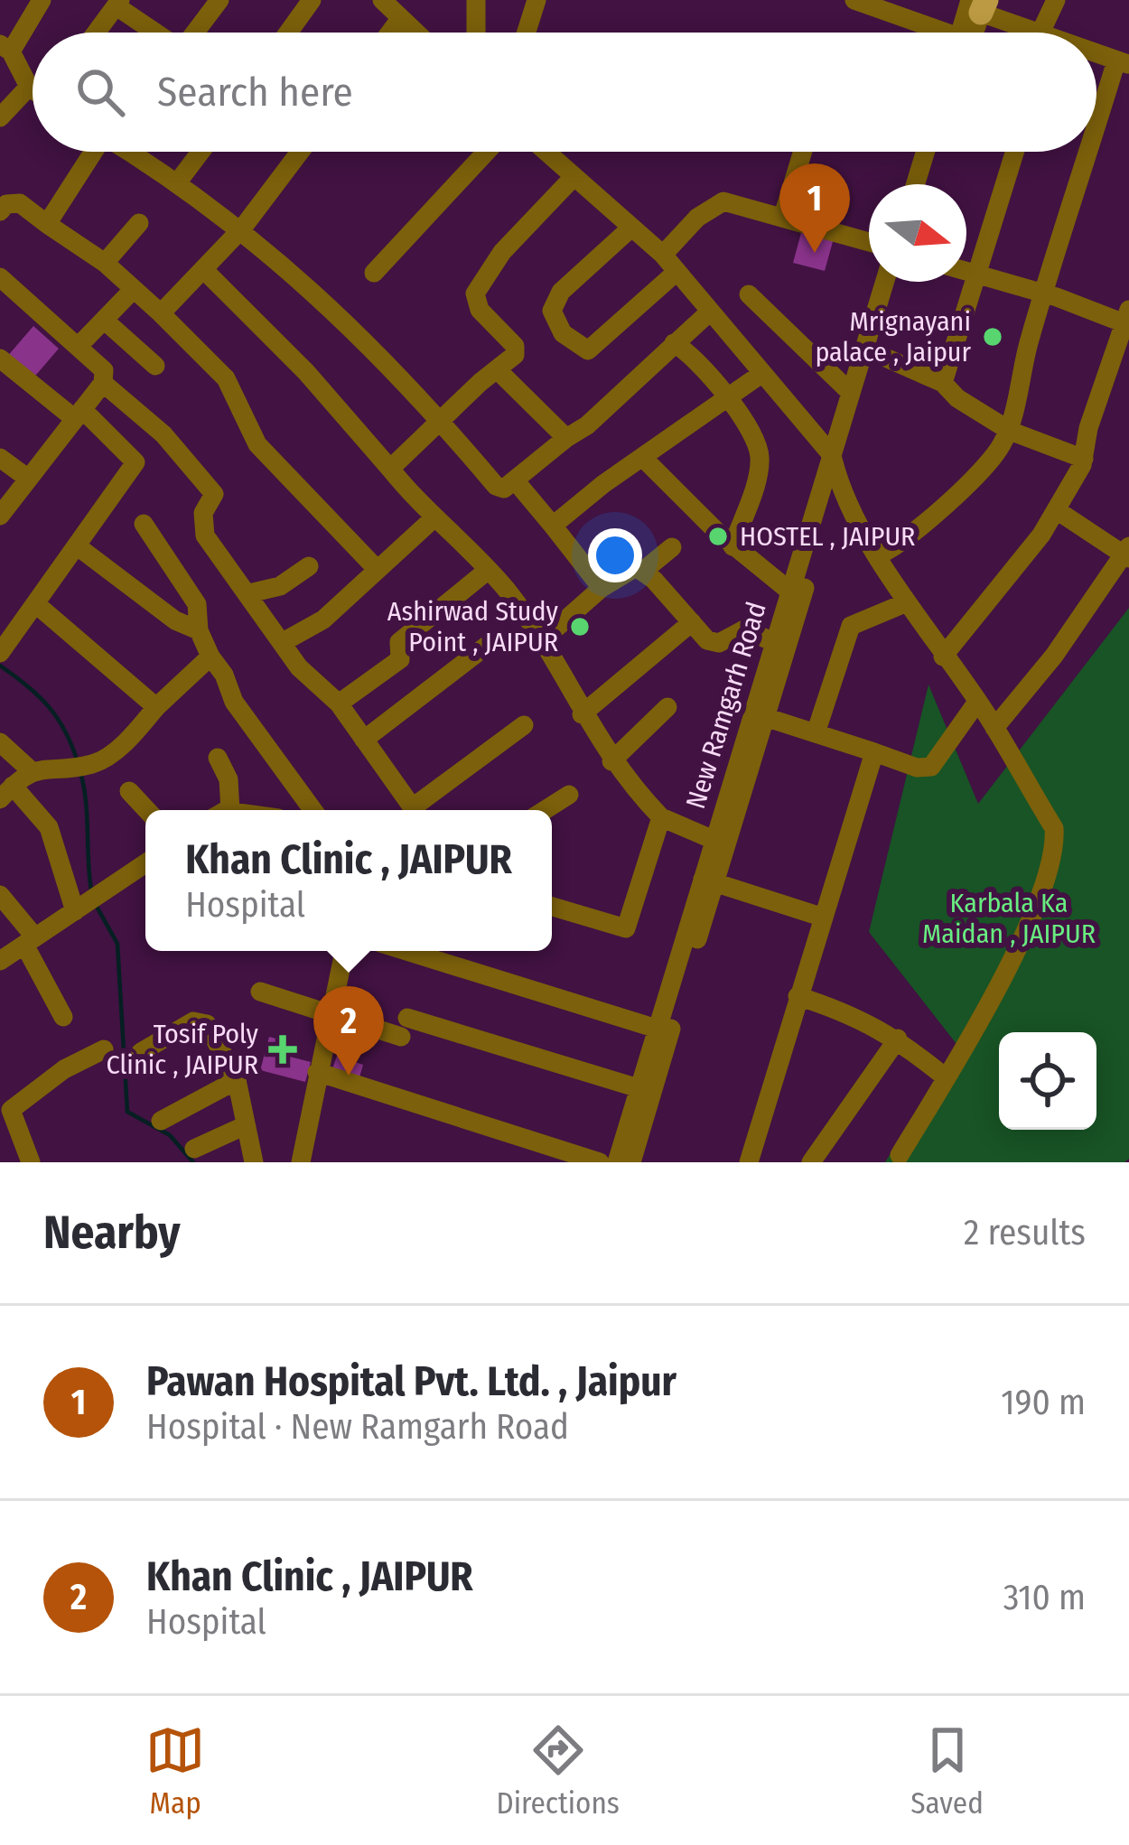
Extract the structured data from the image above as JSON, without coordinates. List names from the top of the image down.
{
  "streets": {
    "street": ["New Ramgarh Road"]
  },
  "parks": ["Karbala Ka Maidan , JAIPUR"],
  "places": {
    "other": ["Mrignayani palace , Jaipur", "HOSTEL , JAIPUR", "Ashirwad Study Point , JAIPUR"],
    "health": ["Tosif Poly Clinic , JAIPUR"]
  },
  "north": "right",
  "page": {
    "search": "Search here",
    "pins": ["1", "2"],
    "popup": ["Khan Clinic , JAIPUR", "Hospital"],
    "heading": ["Nearby", "2 results"],
    "list": [
      {
        "mark": "1",
        "name": "Pawan Hospital Pvt. Ltd. , Jaipur",
        "note": "Hospital · New Ramgarh Road",
        "value": "190 m"
      },
      {
        "mark": "2",
        "name": "Khan Clinic , JAIPUR",
        "note": "Hospital",
        "value": "310 m"
      }
    ],
    "nav": ["Map", "Directions", "Saved"]
  }
}
